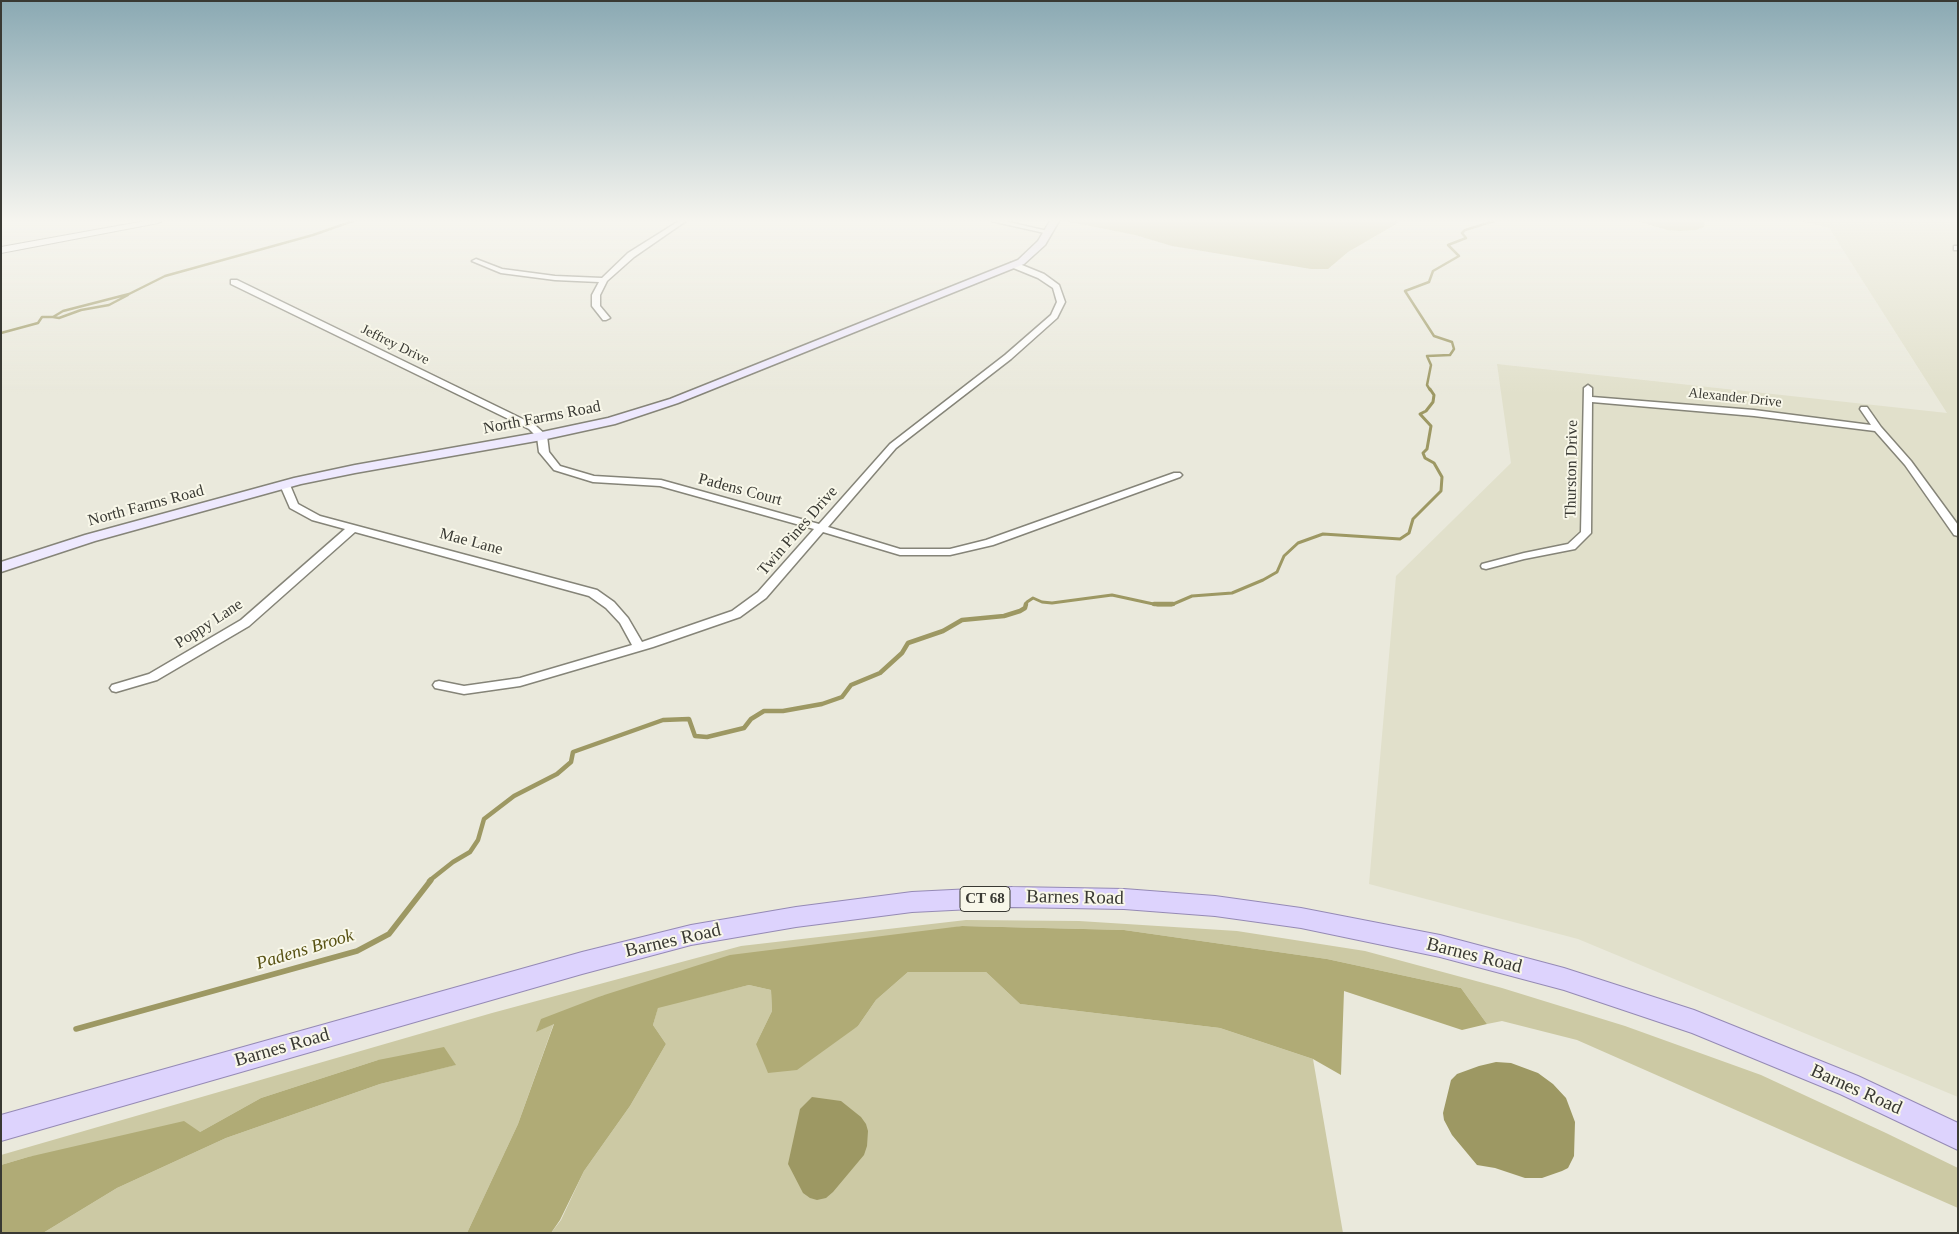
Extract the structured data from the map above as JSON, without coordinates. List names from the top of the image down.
{
  "streets": {
    "main road": ["North Farms Road", "Barnes Road", "CT 68"],
    "street": [
      "Jeffrey Drive",
      "Alexander Drive",
      "Thurston Drive",
      "Padens Court",
      "Twin Pines Drive",
      "Mae Lane",
      "Poppy Lane"
    ]
  },
  "crossings": [
    ["Jeffrey Drive", "North Farms Road"],
    ["Jeffrey Drive", "Padens Court"],
    ["Alexander Drive", "Thurston Drive"],
    ["North Farms Road", "Padens Court"],
    ["North Farms Road", "Mae Lane"],
    ["Padens Court", "Twin Pines Drive"],
    ["Twin Pines Drive", "Mae Lane"],
    ["Mae Lane", "Poppy Lane"]
  ],
  "water": ["Padens Brook"]
}
